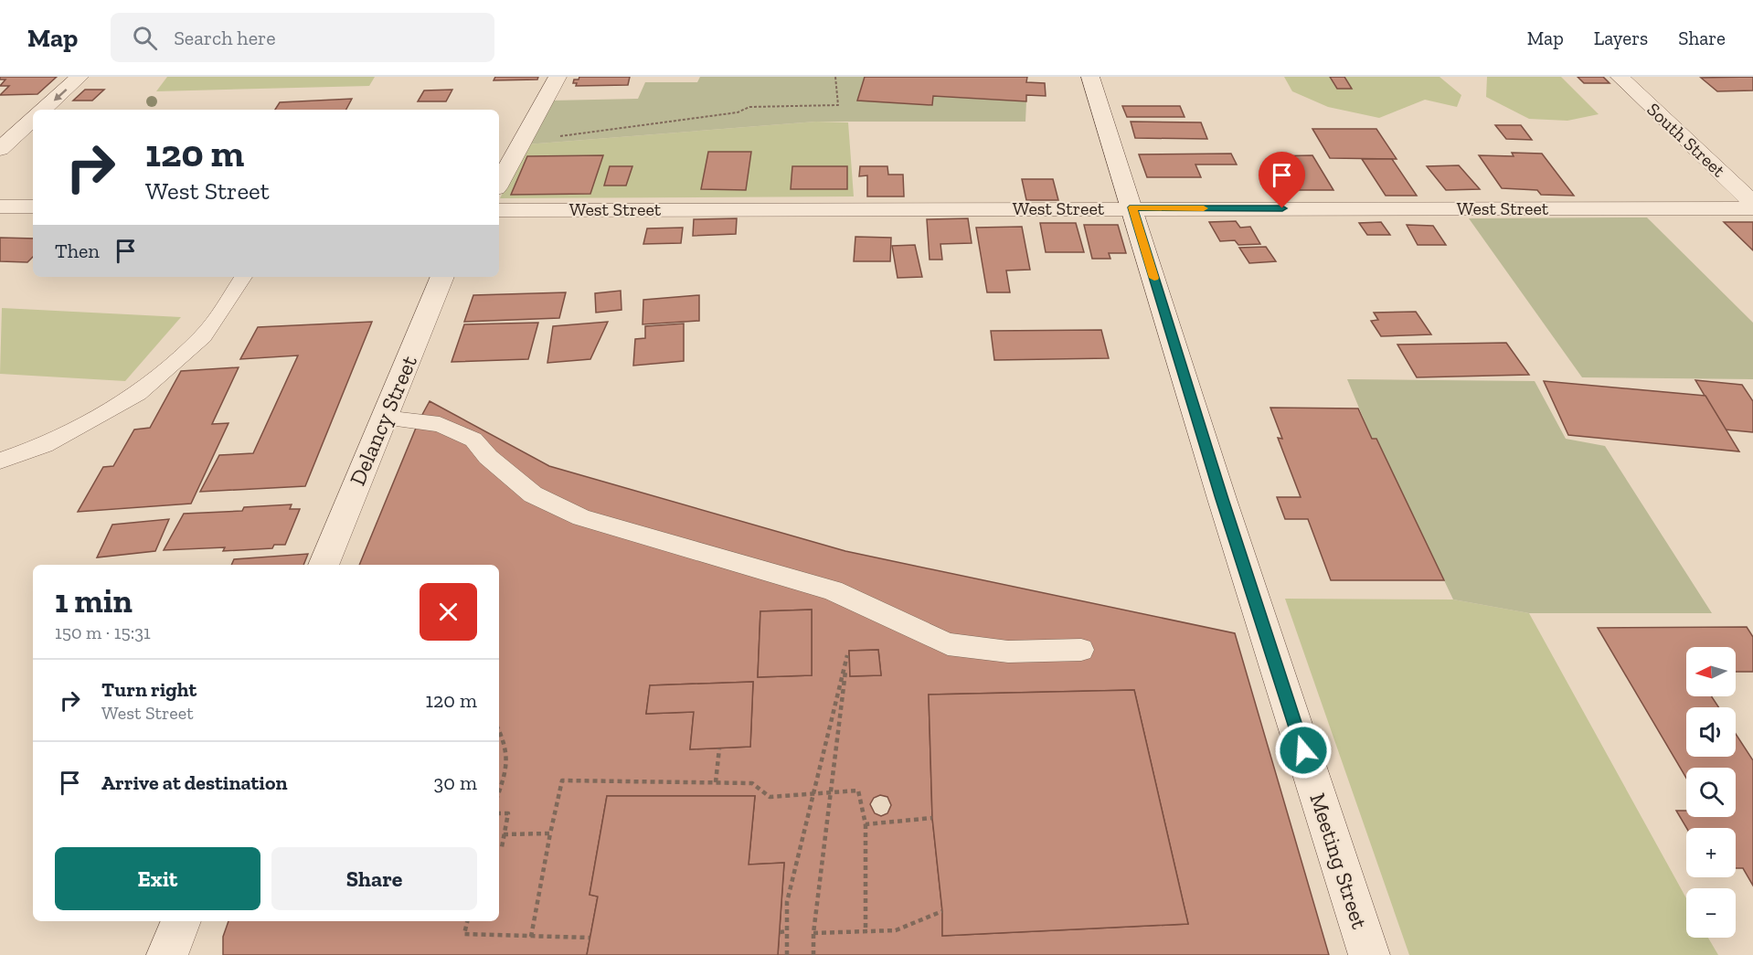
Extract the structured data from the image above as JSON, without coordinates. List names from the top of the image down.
{
  "streets": {
    "street": [
      "South Street",
      "West Street",
      "Delancy Street",
      "Meeting Street"
    ]
  },
  "crossings": [
    ["West Street", "Meeting Street"]
  ],
  "north": "left",
  "page": {
    "header": "Map",
    "search": "Search here",
    "nav": ["Map", "Layers", "Share"],
    "turn": ["120 m", "West Street"],
    "then": "Then",
    "heading": ["1 min", "150 m · 15:31"],
    "map_buttons": ["+", "−"],
    "list": [
      {
        "name": "Turn right",
        "note": "West Street",
        "value": "120 m"
      },
      {
        "name": "Arrive at destination",
        "value": "30 m"
      }
    ],
    "buttons": ["Exit", "Share"]
  }
}
